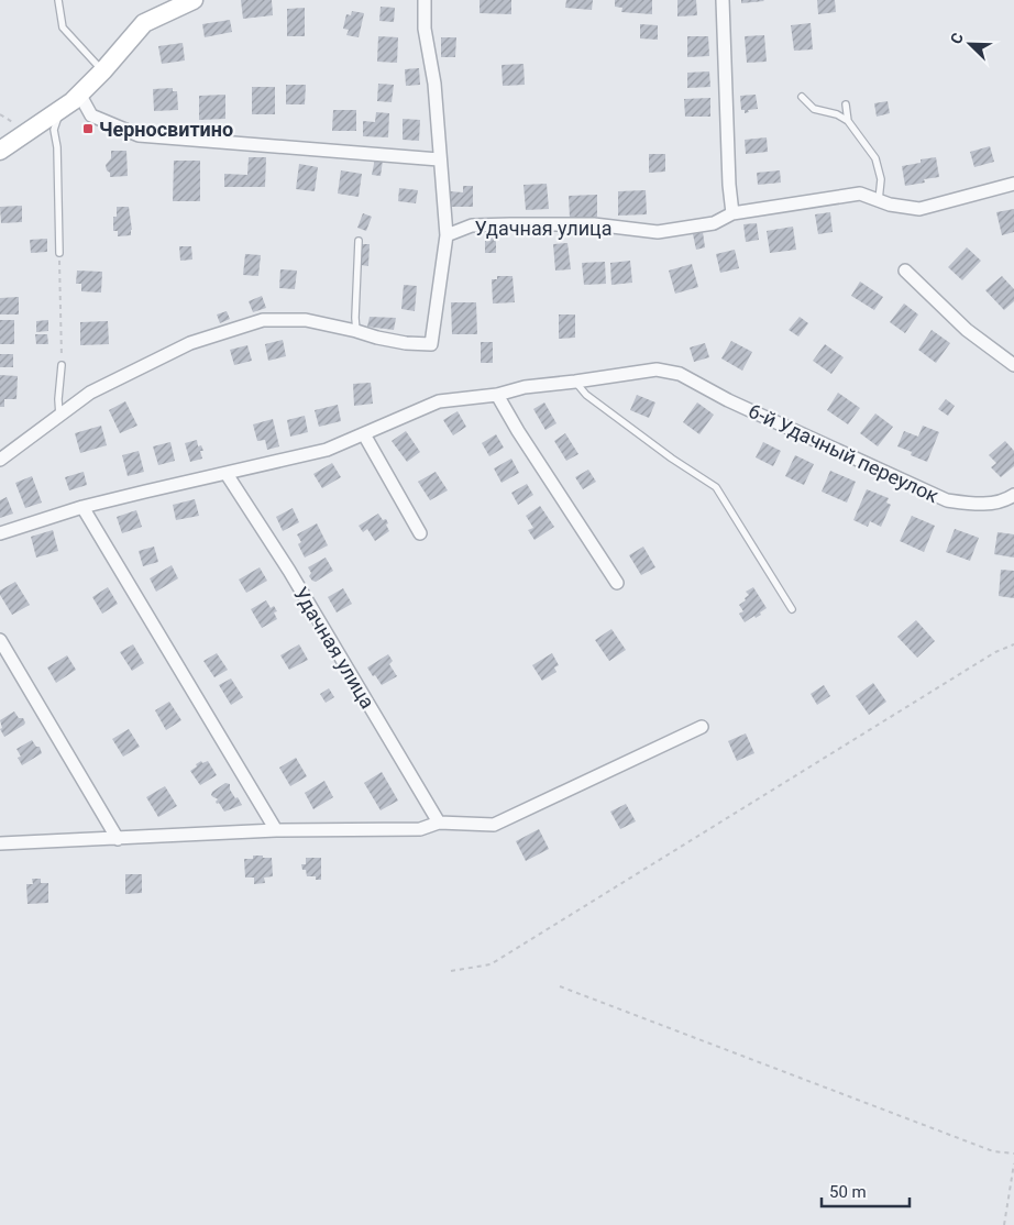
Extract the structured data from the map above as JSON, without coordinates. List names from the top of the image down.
{
  "streets": {
    "street": ["Удачная улица", "6-й Удачный переулок"]
  },
  "places": {
    "transit": ["Черносвитино"]
  },
  "scale_bar": "50 m",
  "north": "top left"
}
